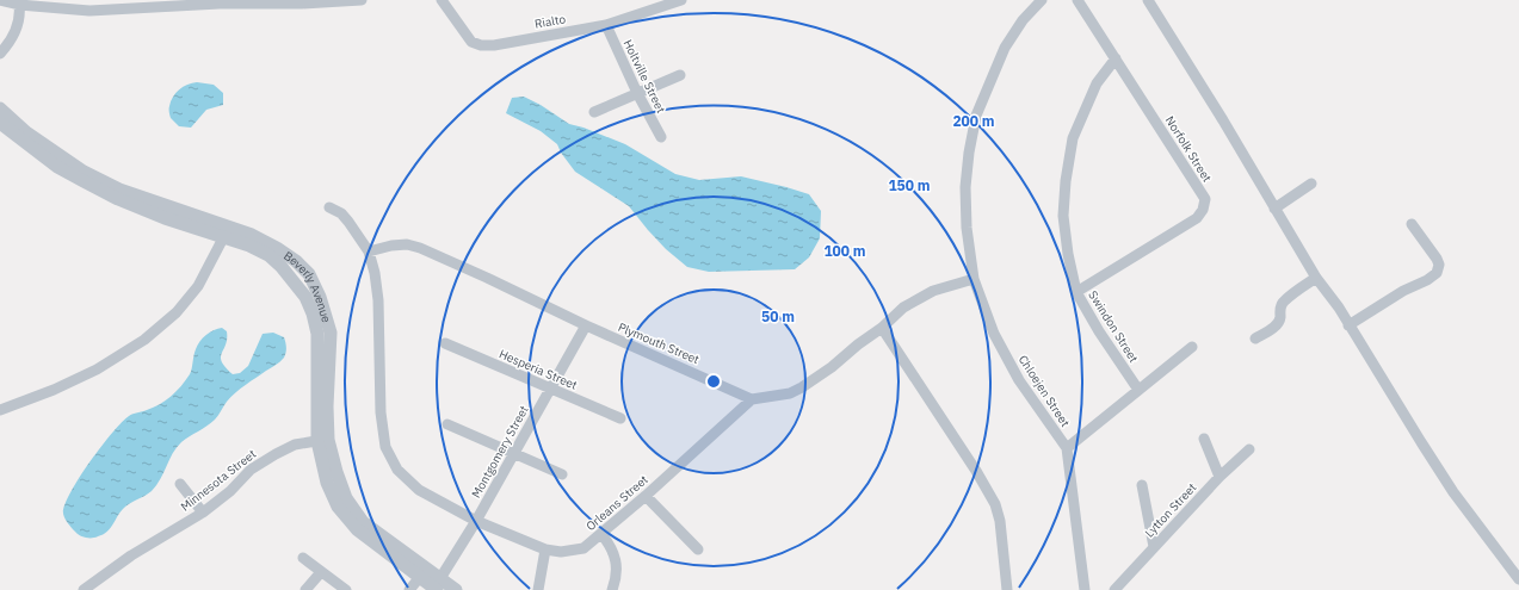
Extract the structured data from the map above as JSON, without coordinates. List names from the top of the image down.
{
  "streets": {
    "street": [
      "Rialto",
      "Holtville Street",
      "Norfolk Street",
      "Beverly Avenue",
      "Swindon Street",
      "Plymouth Street",
      "Hesperia Street",
      "Chloejen Street",
      "Montgomery Street",
      "Minnesota Street",
      "Orleans Street",
      "Lytton Street"
    ]
  },
  "crossings": [
    ["Rialto", "Holtville Street"],
    ["Norfolk Street", "Swindon Street"],
    ["Beverly Avenue", "Montgomery Street"],
    ["Beverly Avenue", "Minnesota Street"],
    ["Plymouth Street", "Montgomery Street"],
    ["Plymouth Street", "Orleans Street"],
    ["Hesperia Street", "Montgomery Street"],
    ["Montgomery Street", "Orleans Street"]
  ],
  "rings": [
    "200 m",
    "150 m",
    "100 m",
    "50 m"
  ]
}
